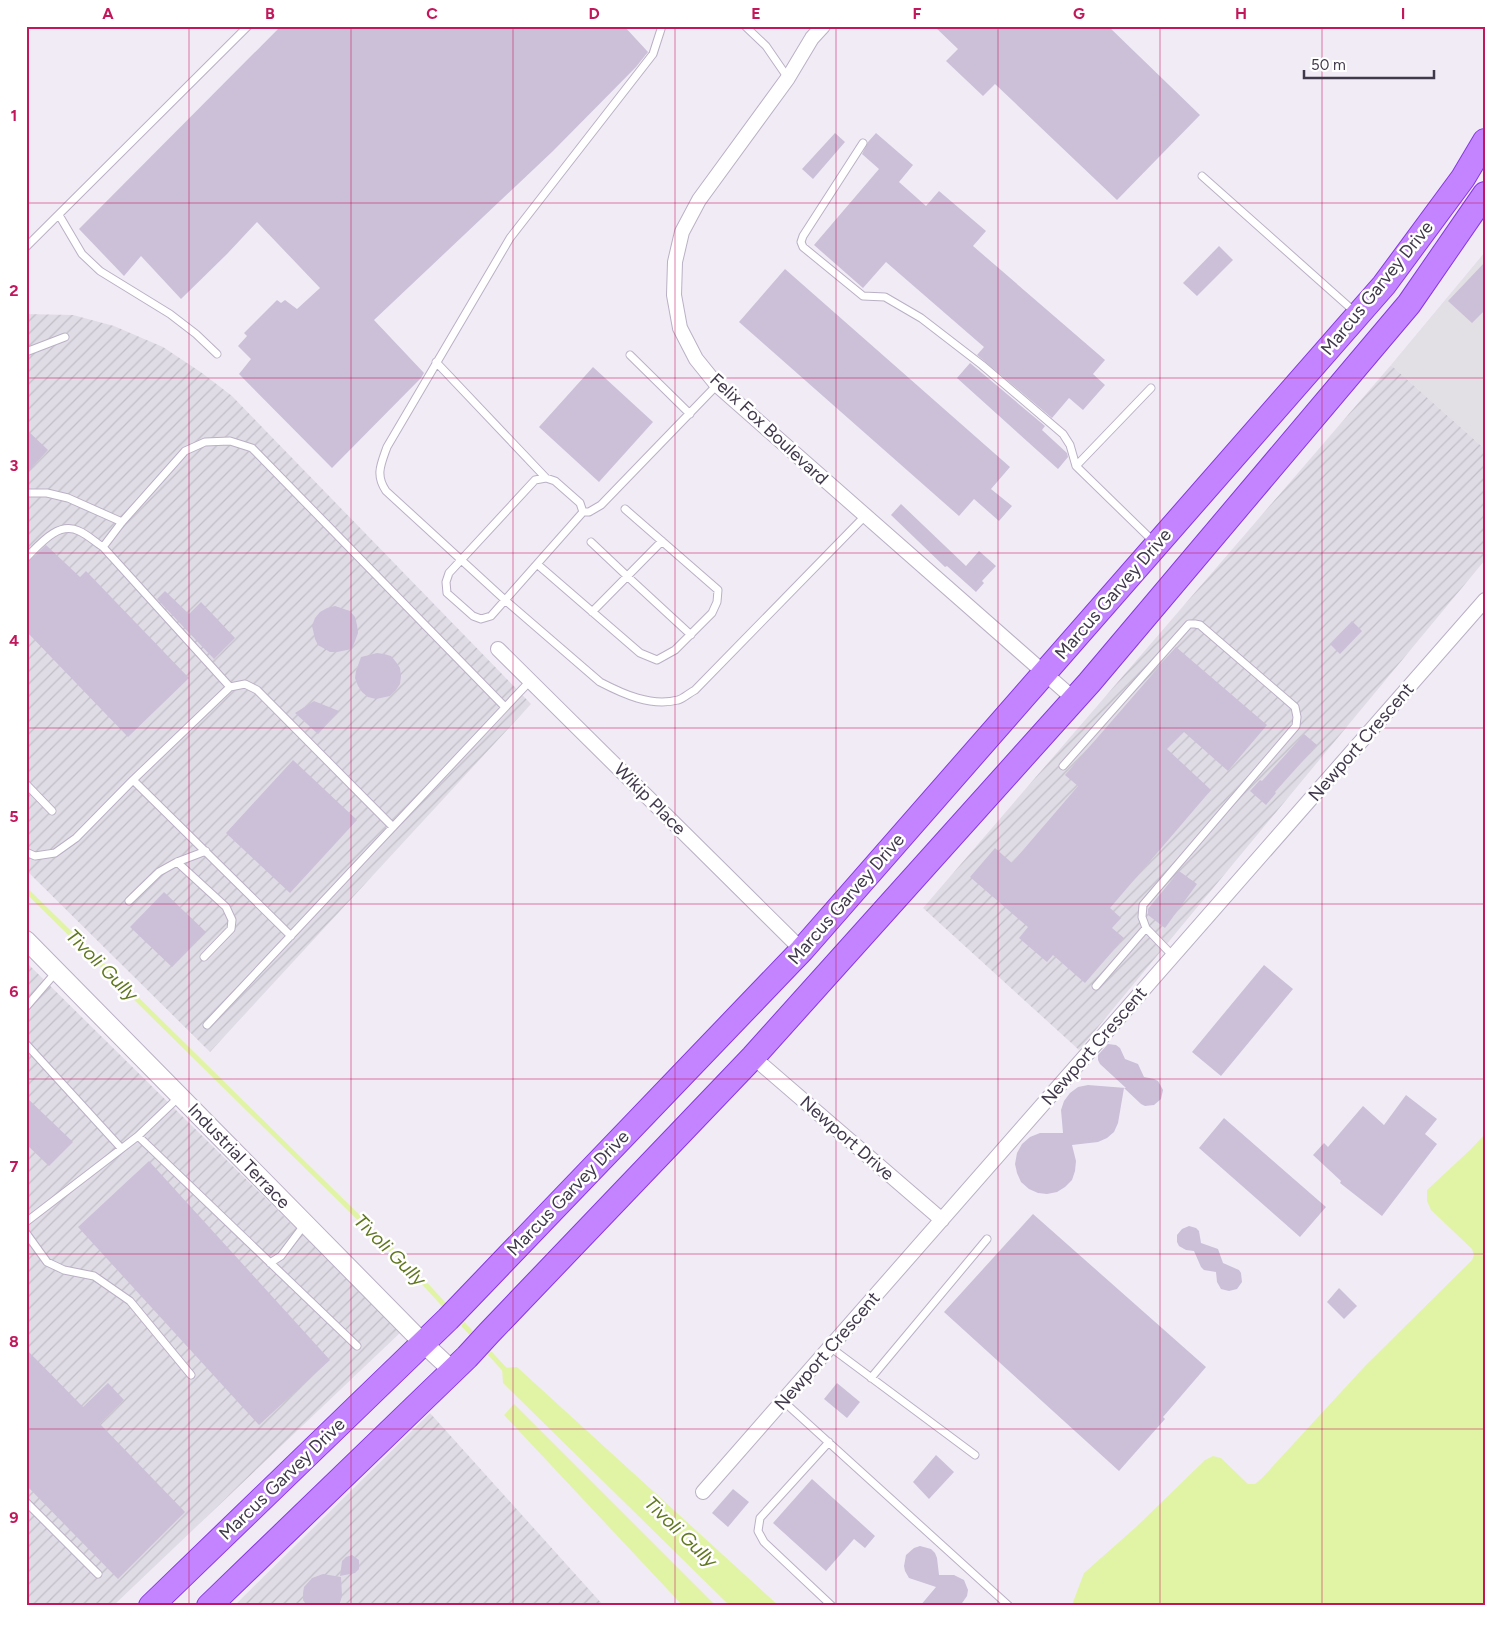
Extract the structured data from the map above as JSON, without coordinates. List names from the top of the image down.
{
  "streets": {
    "highway": ["Marcus Garvey Drive"],
    "street": [
      "Felix Fox Boulevard",
      "Newport Crescent",
      "Wikip Place",
      "Newport Drive",
      "Industrial Terrace"
    ]
  },
  "crossings": [
    ["Marcus Garvey Drive", "Felix Fox Boulevard"],
    ["Marcus Garvey Drive", "Wikip Place"],
    ["Marcus Garvey Drive", "Newport Drive"],
    ["Marcus Garvey Drive", "Industrial Terrace"],
    ["Newport Crescent", "Newport Drive"]
  ],
  "water": ["Tivoli Gully"],
  "scale_bar": "50 m",
  "grid": {
    "columns": [
      "A",
      "B",
      "C",
      "D",
      "E",
      "F",
      "G",
      "H",
      "I"
    ],
    "rows": [
      "1",
      "2",
      "3",
      "4",
      "5",
      "6",
      "7",
      "8",
      "9"
    ]
  }
}
